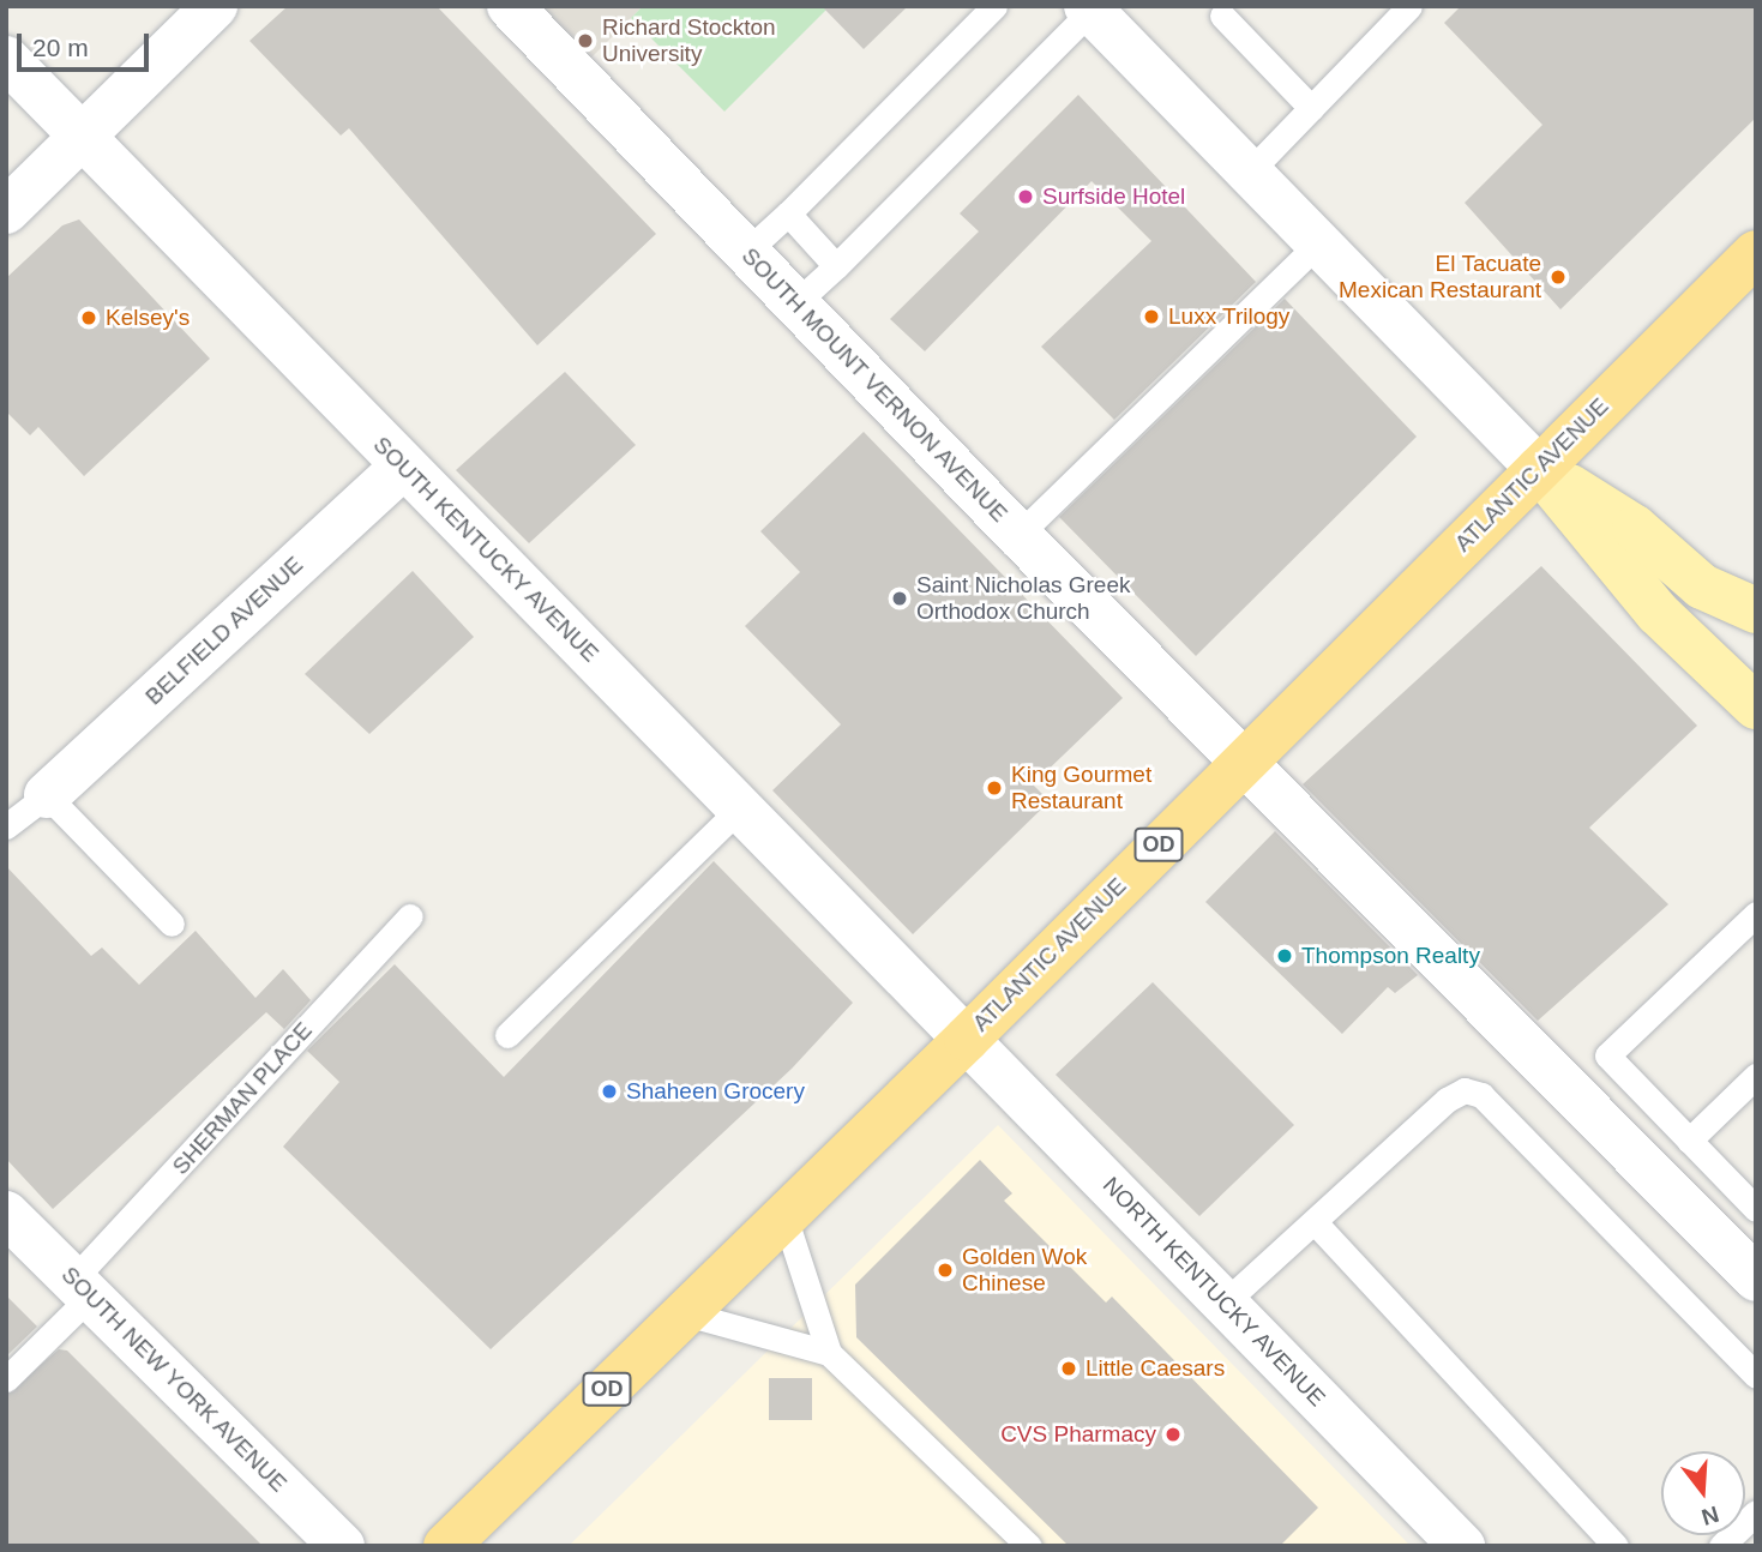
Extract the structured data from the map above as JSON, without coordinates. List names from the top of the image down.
{
  "streets": {
    "highway": ["ATLANTIC AVENUE", "OD"],
    "street": [
      "SOUTH MOUNT VERNON AVENUE",
      "SOUTH KENTUCKY AVENUE",
      "BELFIELD AVENUE",
      "NORTH KENTUCKY AVENUE",
      "SOUTH NEW YORK AVENUE"
    ],
    "lane": ["SHERMAN PLACE"]
  },
  "crossings": [
    ["SOUTH MOUNT VERNON AVENUE", "ATLANTIC AVENUE"],
    ["ATLANTIC AVENUE", "SOUTH KENTUCKY AVENUE"],
    ["ATLANTIC AVENUE", "NORTH KENTUCKY AVENUE"],
    ["SOUTH KENTUCKY AVENUE", "BELFIELD AVENUE"],
    ["SOUTH KENTUCKY AVENUE", "NORTH KENTUCKY AVENUE"],
    ["SHERMAN PLACE", "SOUTH NEW YORK AVENUE"]
  ],
  "places": [
    "Richard Stockton University",
    "Surfside Hotel",
    "El Tacuate Mexican Restaurant",
    "Luxx Trilogy",
    "Kelsey's",
    "Saint Nicholas Greek Orthodox Church",
    "King Gourmet Restaurant",
    "Thompson Realty",
    "Shaheen Grocery",
    "Golden Wok Chinese",
    "Little Caesars",
    "CVS Pharmacy"
  ],
  "scale_bar": "20 m",
  "north": "bottom"
}
